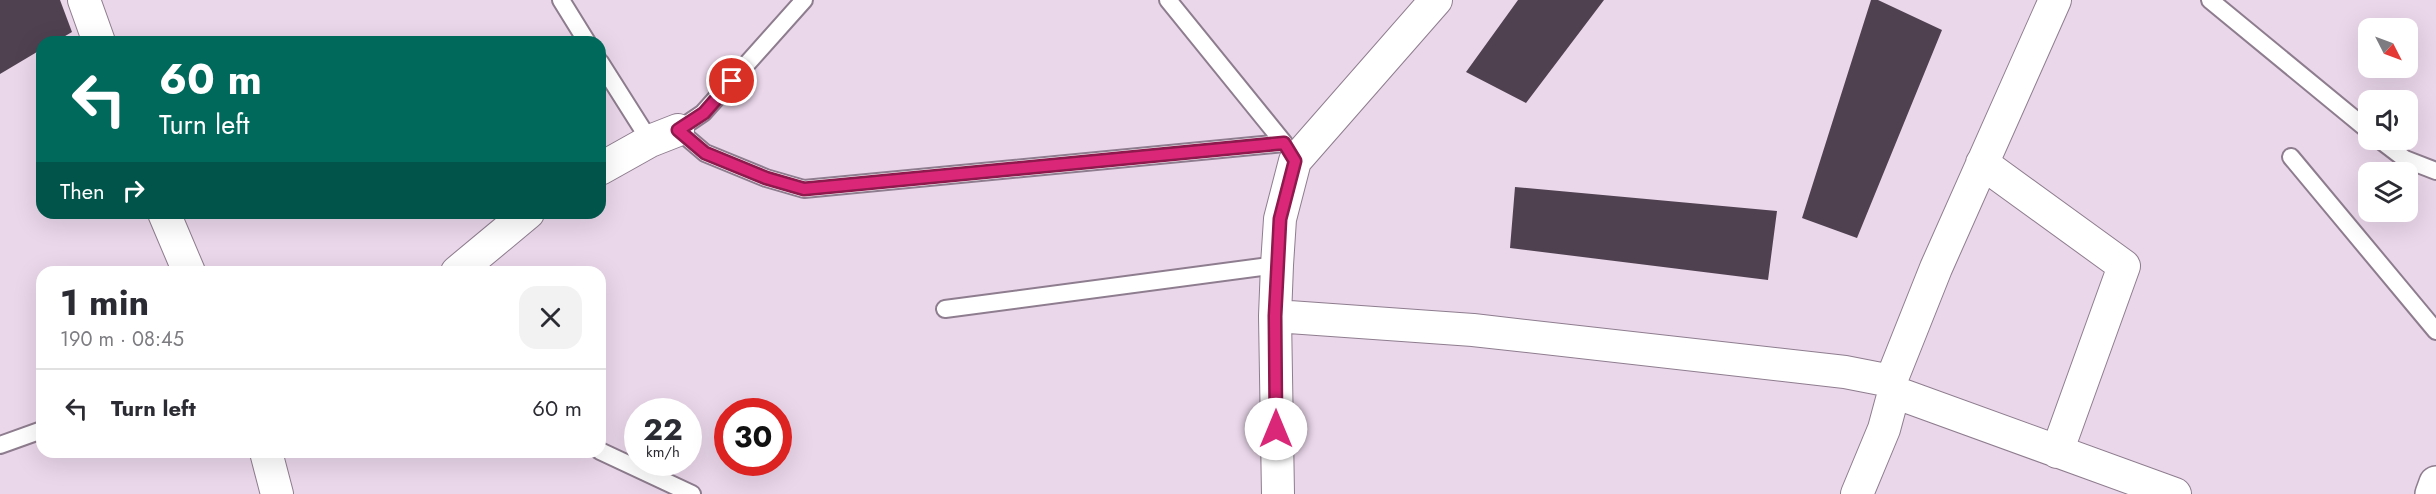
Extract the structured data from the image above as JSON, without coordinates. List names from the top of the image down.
{
  "north": "bottom right",
  "page": {
    "turn": ["60 m", "Turn left"],
    "then": "Then",
    "heading": ["1 min", "190 m · 08:45"],
    "list": [
      {
        "name": "Turn left",
        "value": "60 m"
      }
    ],
    "speed": "22 km/h",
    "limit": "30"
  }
}
